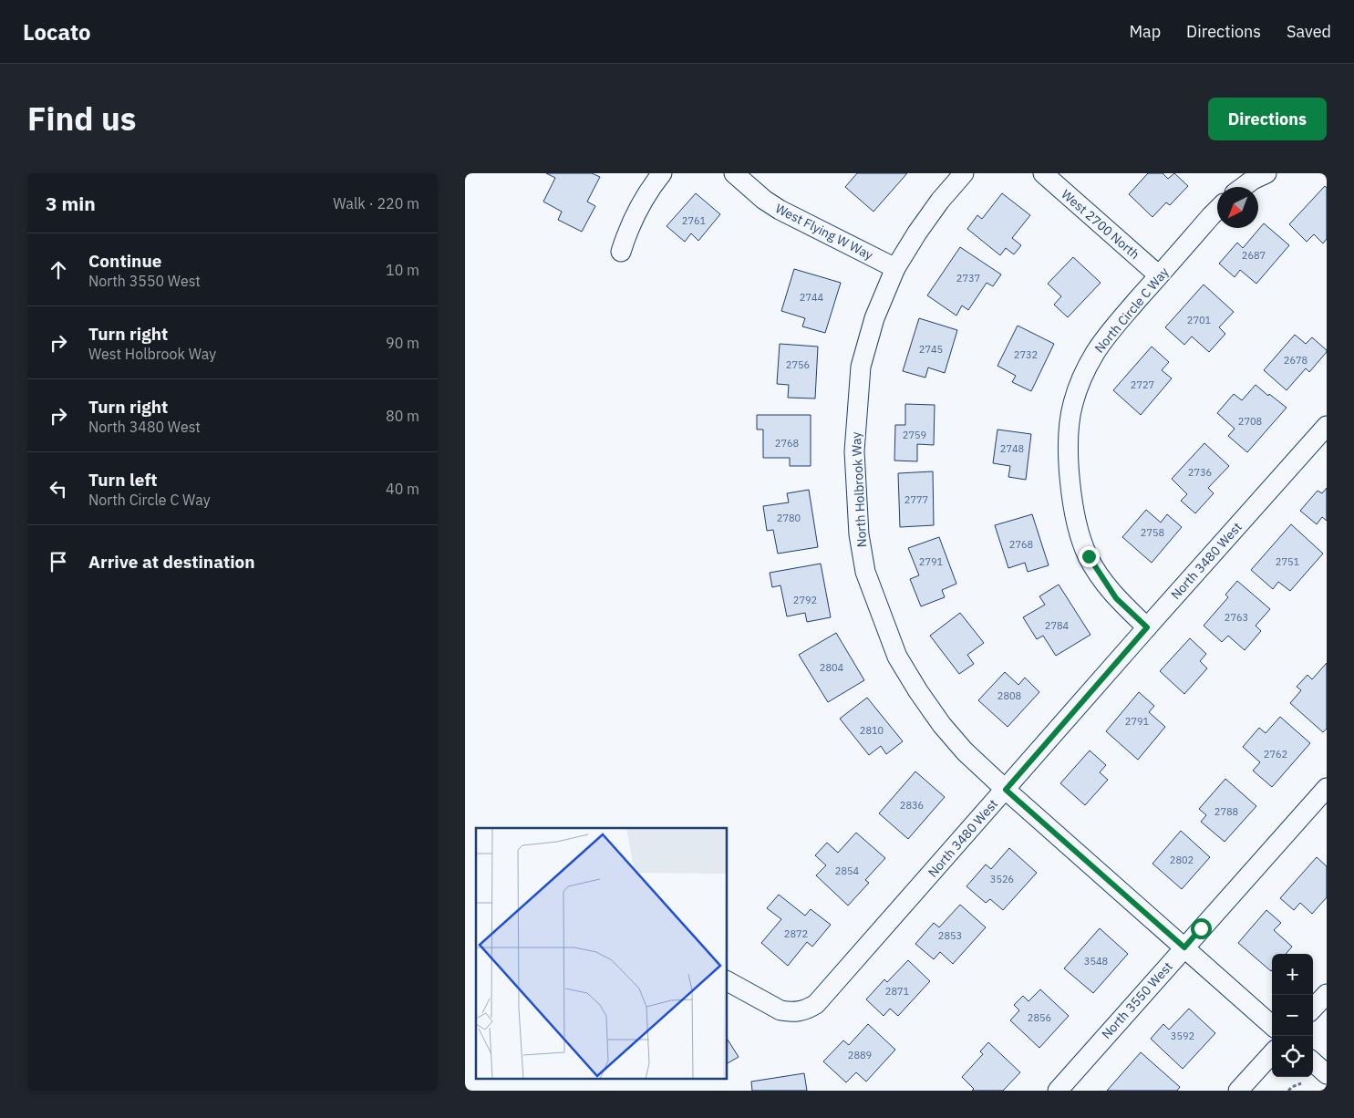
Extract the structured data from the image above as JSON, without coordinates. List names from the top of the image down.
{
  "streets": {
    "street": [
      "West 2700 North",
      "West Flying W Way",
      "North Circle C Way",
      "North Holbrook Way",
      "North 3480 West",
      "North 3550 West"
    ]
  },
  "crossings": [
    ["West 2700 North", "North Circle C Way"],
    ["West Flying W Way", "North Holbrook Way"],
    ["North Circle C Way", "North 3480 West"],
    ["North Holbrook Way", "North 3480 West"],
    ["North Holbrook Way", "North 3550 West"]
  ],
  "house_numbers": [
    "2761",
    "2687",
    "2737",
    "2744",
    "2701",
    "2745",
    "2732",
    "2678",
    "2756",
    "2727",
    "2708",
    "2759",
    "2768",
    "2748",
    "2736",
    "2777",
    "2780",
    "2758",
    "2768",
    "2791",
    "2751",
    "2792",
    "2763",
    "2784",
    "2804",
    "2808",
    "2791",
    "2810",
    "2762",
    "2836",
    "2788",
    "2802",
    "2854",
    "3526",
    "2872",
    "2853",
    "3548",
    "2871",
    "2856",
    "3592",
    "2889"
  ],
  "north": "bottom left",
  "page": {
    "header": "Locato",
    "nav": ["Map", "Directions", "Saved"],
    "title": "Find us",
    "buttons": "Directions",
    "heading": ["3 min", "Walk · 220 m"],
    "list": [
      ["Continue", "North 3550 West", "10 m"],
      ["Turn right", "West Holbrook Way", "90 m"],
      ["Turn right", "North 3480 West", "80 m"],
      ["Turn left", "North Circle C Way", "40 m"],
      "Arrive at destination"
    ],
    "map_buttons": ["+", "−"]
  }
}
